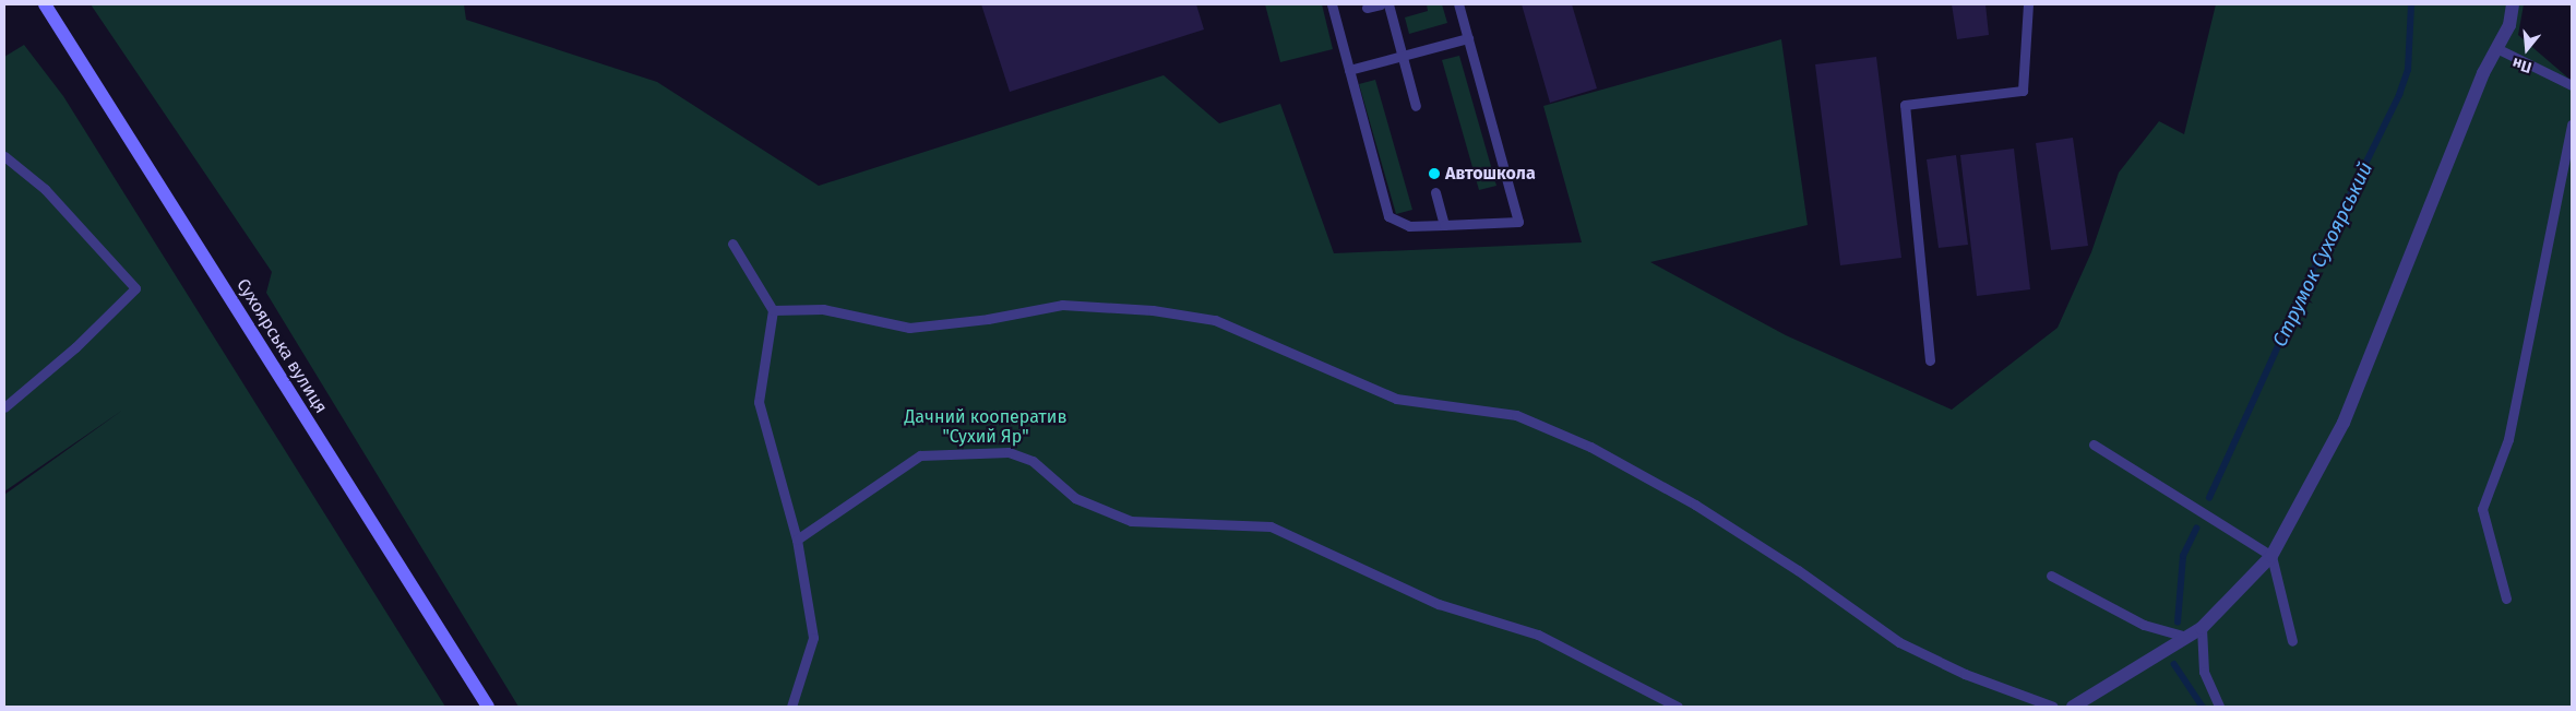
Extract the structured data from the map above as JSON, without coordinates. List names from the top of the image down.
{
  "streets": {
    "street": ["Сухоярська вулиця"]
  },
  "water": ["Струмок Сухоярський"],
  "parks": ["Дачний кооператив \"Сухий Яр\""],
  "places": ["Автошкола"],
  "north": "bottom"
}
